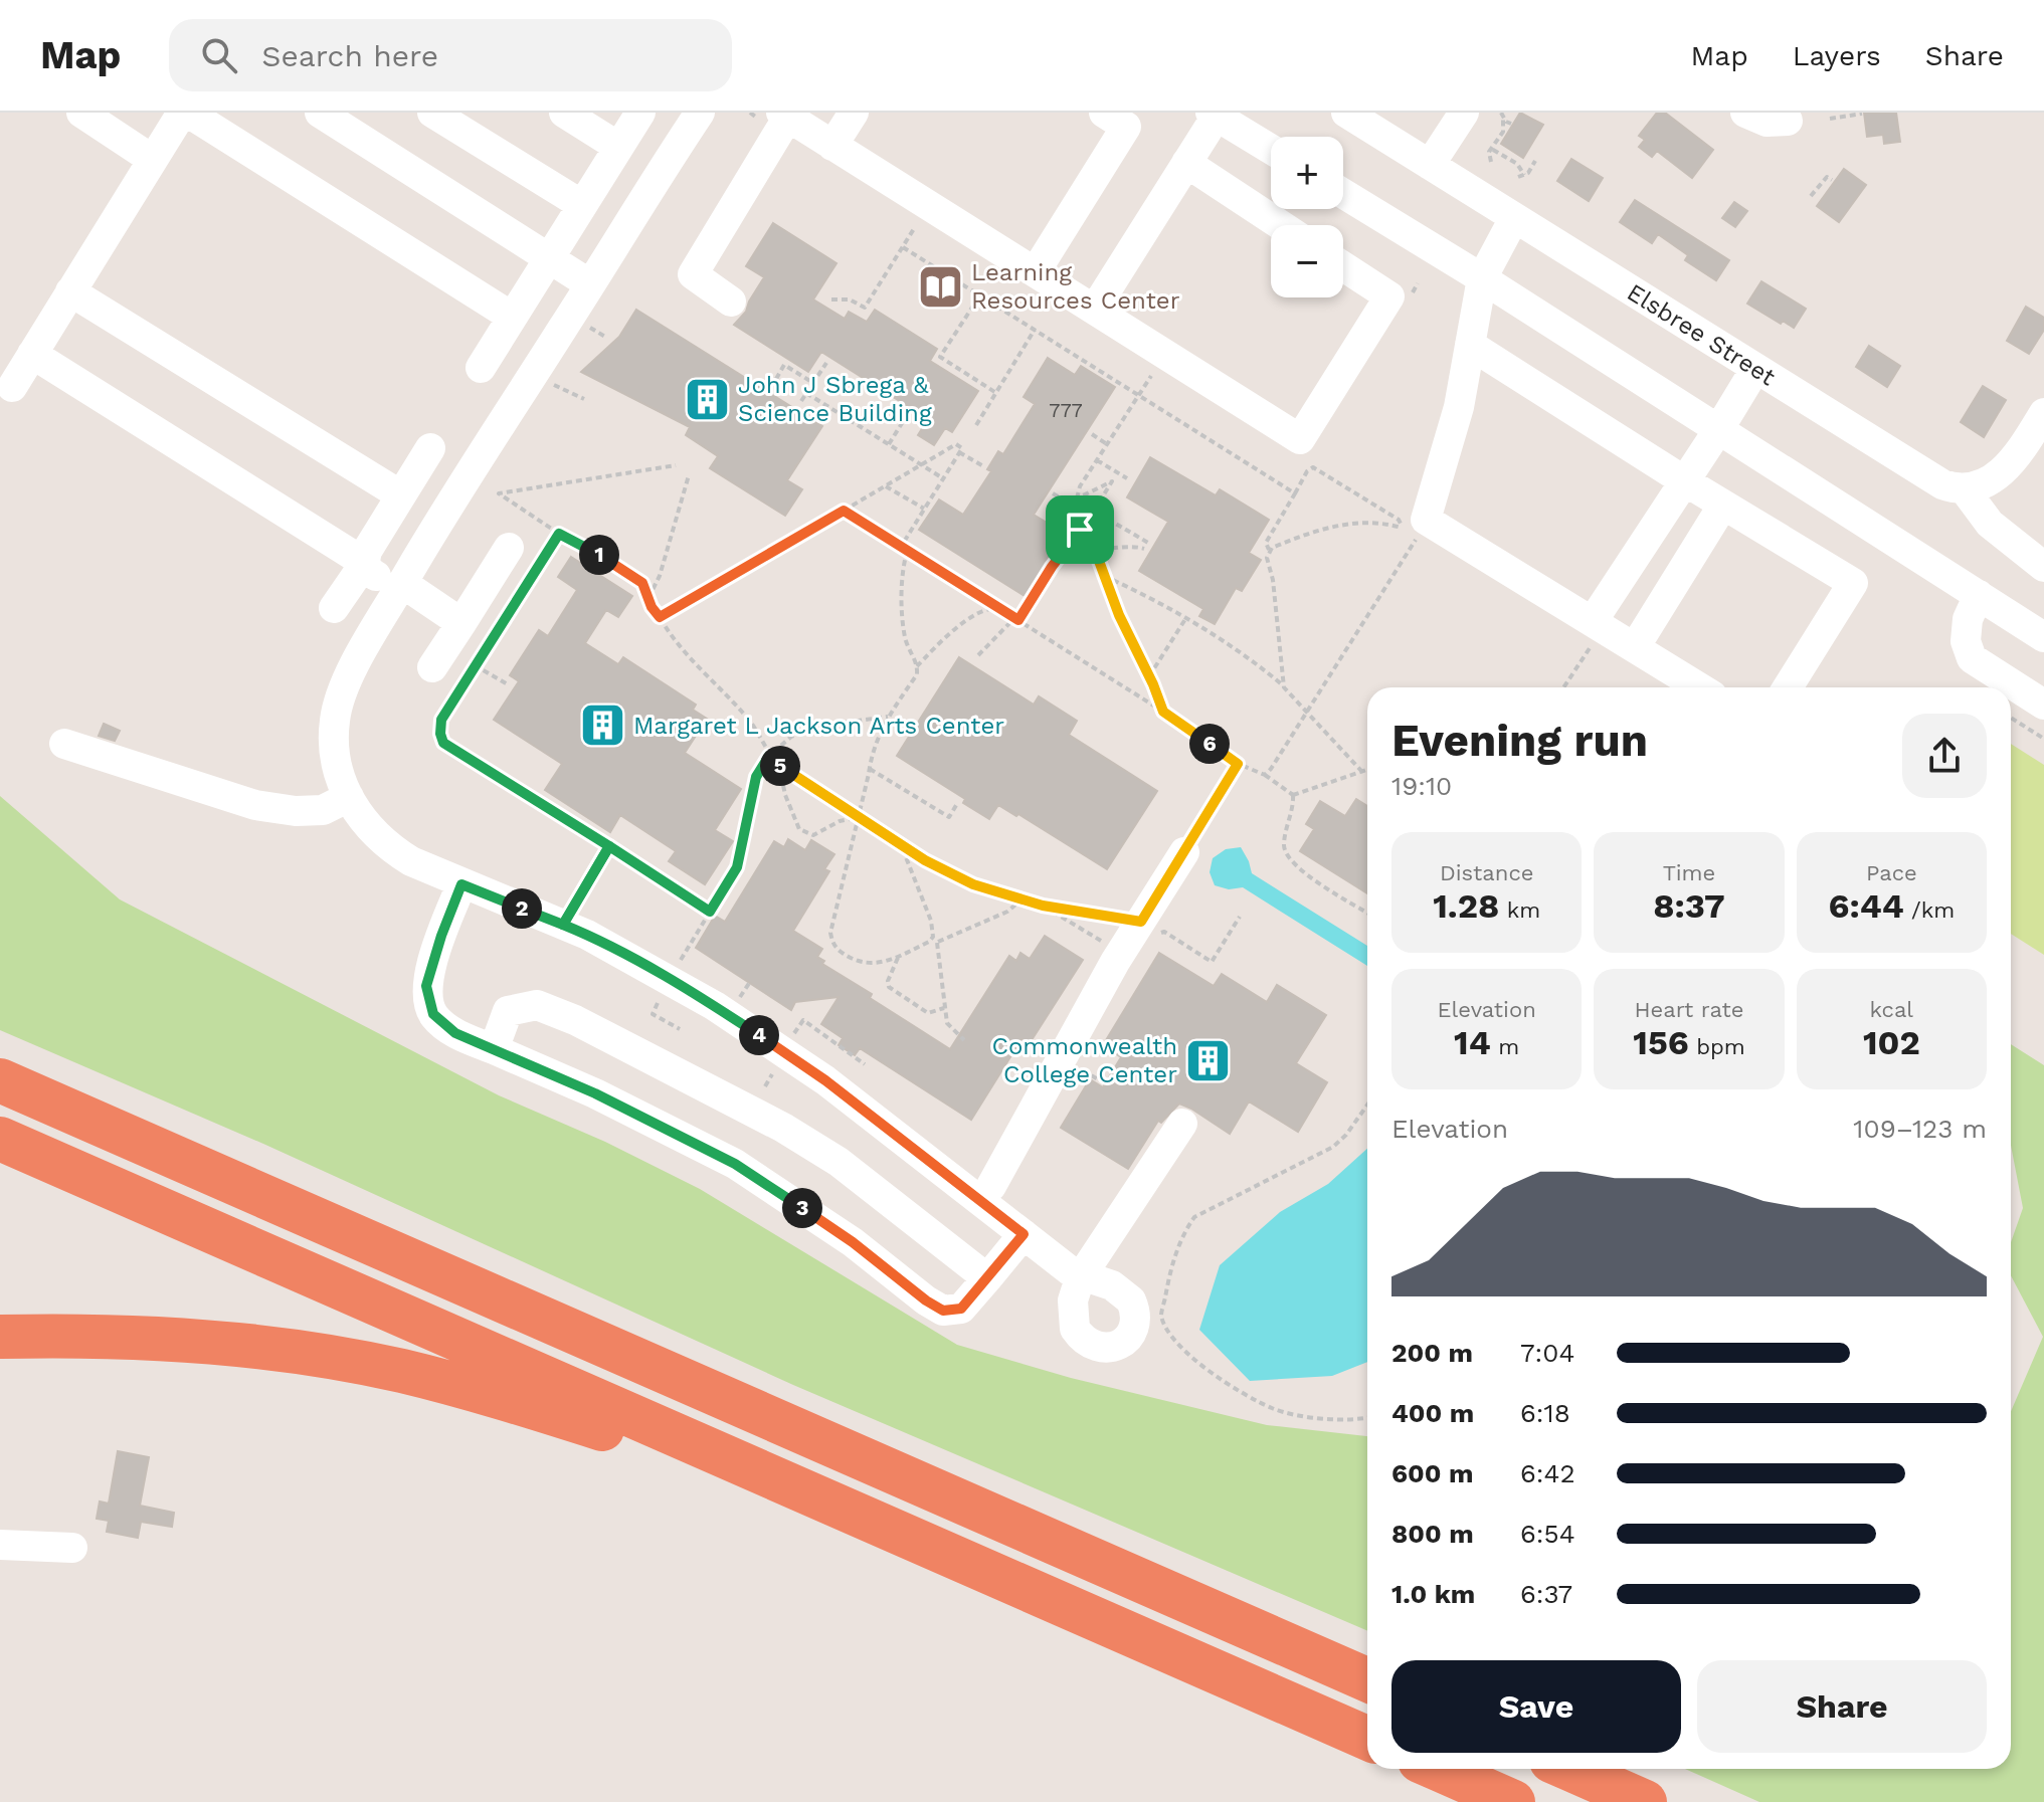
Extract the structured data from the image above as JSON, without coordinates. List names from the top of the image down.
{
  "streets": {
    "street": ["Elsbree Street"]
  },
  "places": {
    "library": ["Learning Resources Center"],
    "building": ["John J Sbrega & Science Building", "Margaret L Jackson Arts Center", "Commonwealth College Center"]
  },
  "house_numbers": ["777"],
  "page": {
    "header": "Map",
    "search": "Search here",
    "nav": ["Map", "Layers", "Share"],
    "map_buttons": ["+", "−"],
    "pins": [
      "1",
      "6",
      "5",
      "2",
      "4",
      "3"
    ],
    "heading": ["Evening run", "19:10"],
    "stats": [
      ["Distance", "1.28 km"],
      ["Time", "8:37"],
      ["Pace", "6:44 /km"],
      ["Elevation", "14 m"],
      ["Heart rate", "156 bpm"],
      ["kcal", "102"]
    ],
    "chart": ["Elevation", "109–123 m"],
    "list": [
      {
        "name": "200 m",
        "note": "7:04"
      },
      {
        "name": "400 m",
        "note": "6:18"
      },
      {
        "name": "600 m",
        "note": "6:42"
      },
      {
        "name": "800 m",
        "note": "6:54"
      },
      {
        "name": "1.0 km",
        "note": "6:37"
      }
    ],
    "buttons": ["Save", "Share"]
  }
}
